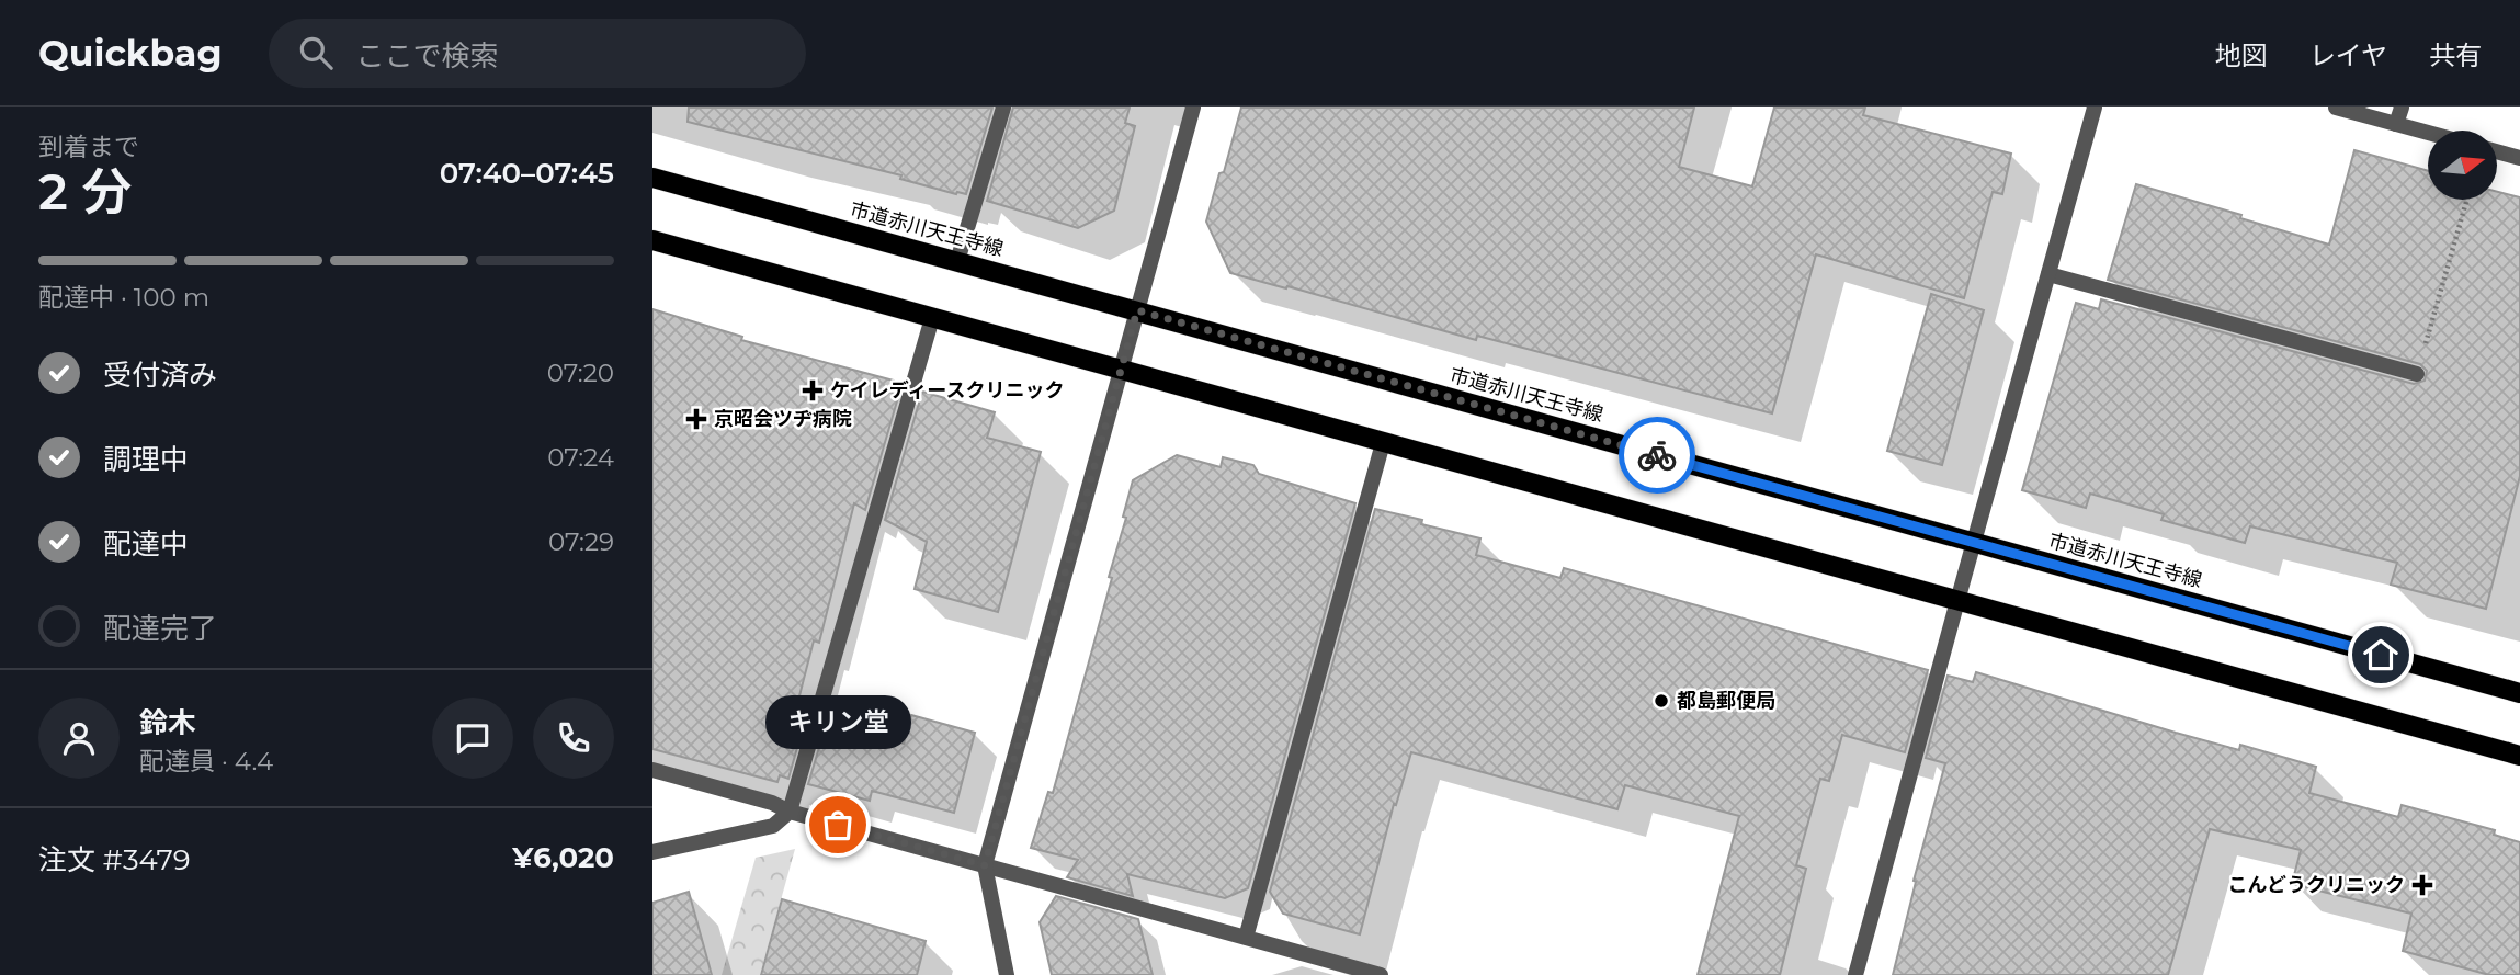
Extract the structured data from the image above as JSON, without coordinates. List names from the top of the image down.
{
  "streets": {
    "main road": ["市道赤川天王寺線"]
  },
  "places": {
    "health": ["ケイレディースクリニック", "京昭会ツヂ病院", "こんどうクリニック"],
    "other": ["都島郵便局", "キリン堂"]
  },
  "north": "right",
  "page": {
    "header": "Quickbag",
    "search": "ここで検索",
    "nav": ["地図", "レイヤ", "共有"],
    "heading": ["2 分", "到着まで", "07:40–07:45"],
    "panel": [
      "鈴木",
      "配達員 · 4.4",
      "注文 #3479",
      "¥6,020"
    ],
    "bar": "配達中 · 100 m",
    "list": [
      ["受付済み", "07:20"],
      ["調理中", "07:24"],
      ["配達中", "07:29"],
      "配達完了"
    ],
    "bubble": "キリン堂"
  }
}
